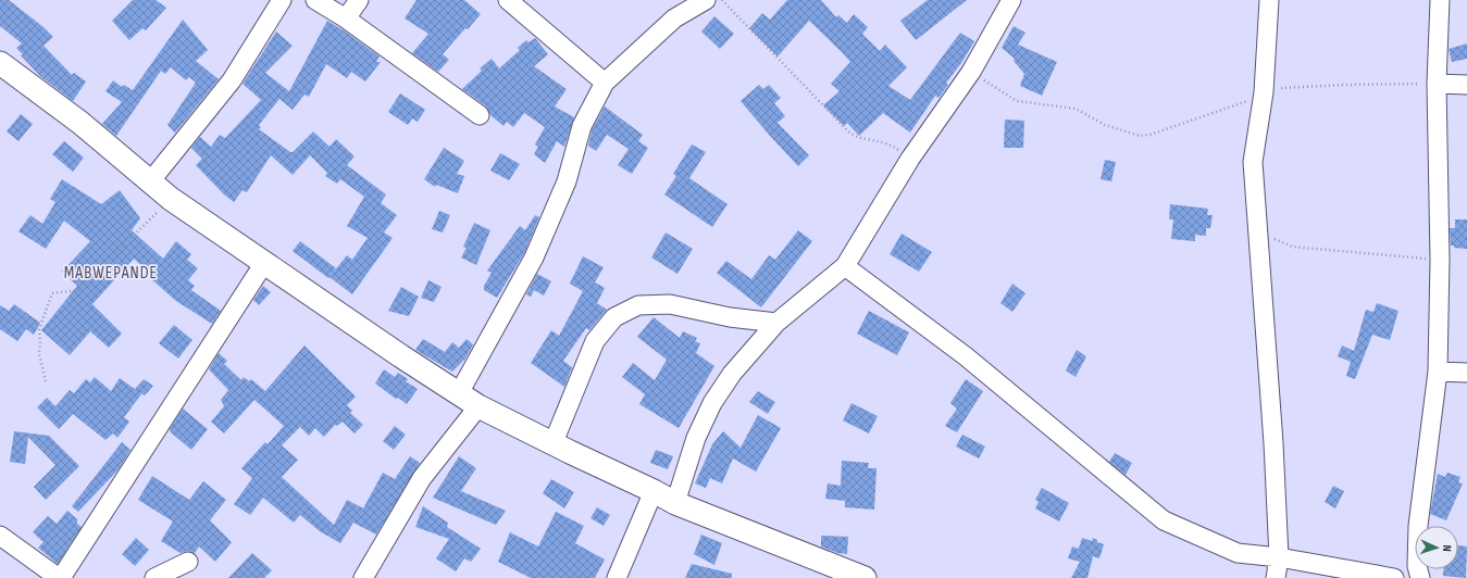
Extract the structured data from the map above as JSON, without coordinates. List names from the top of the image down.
{
  "districts": ["MABWEPANDE"],
  "north": "right"
}
